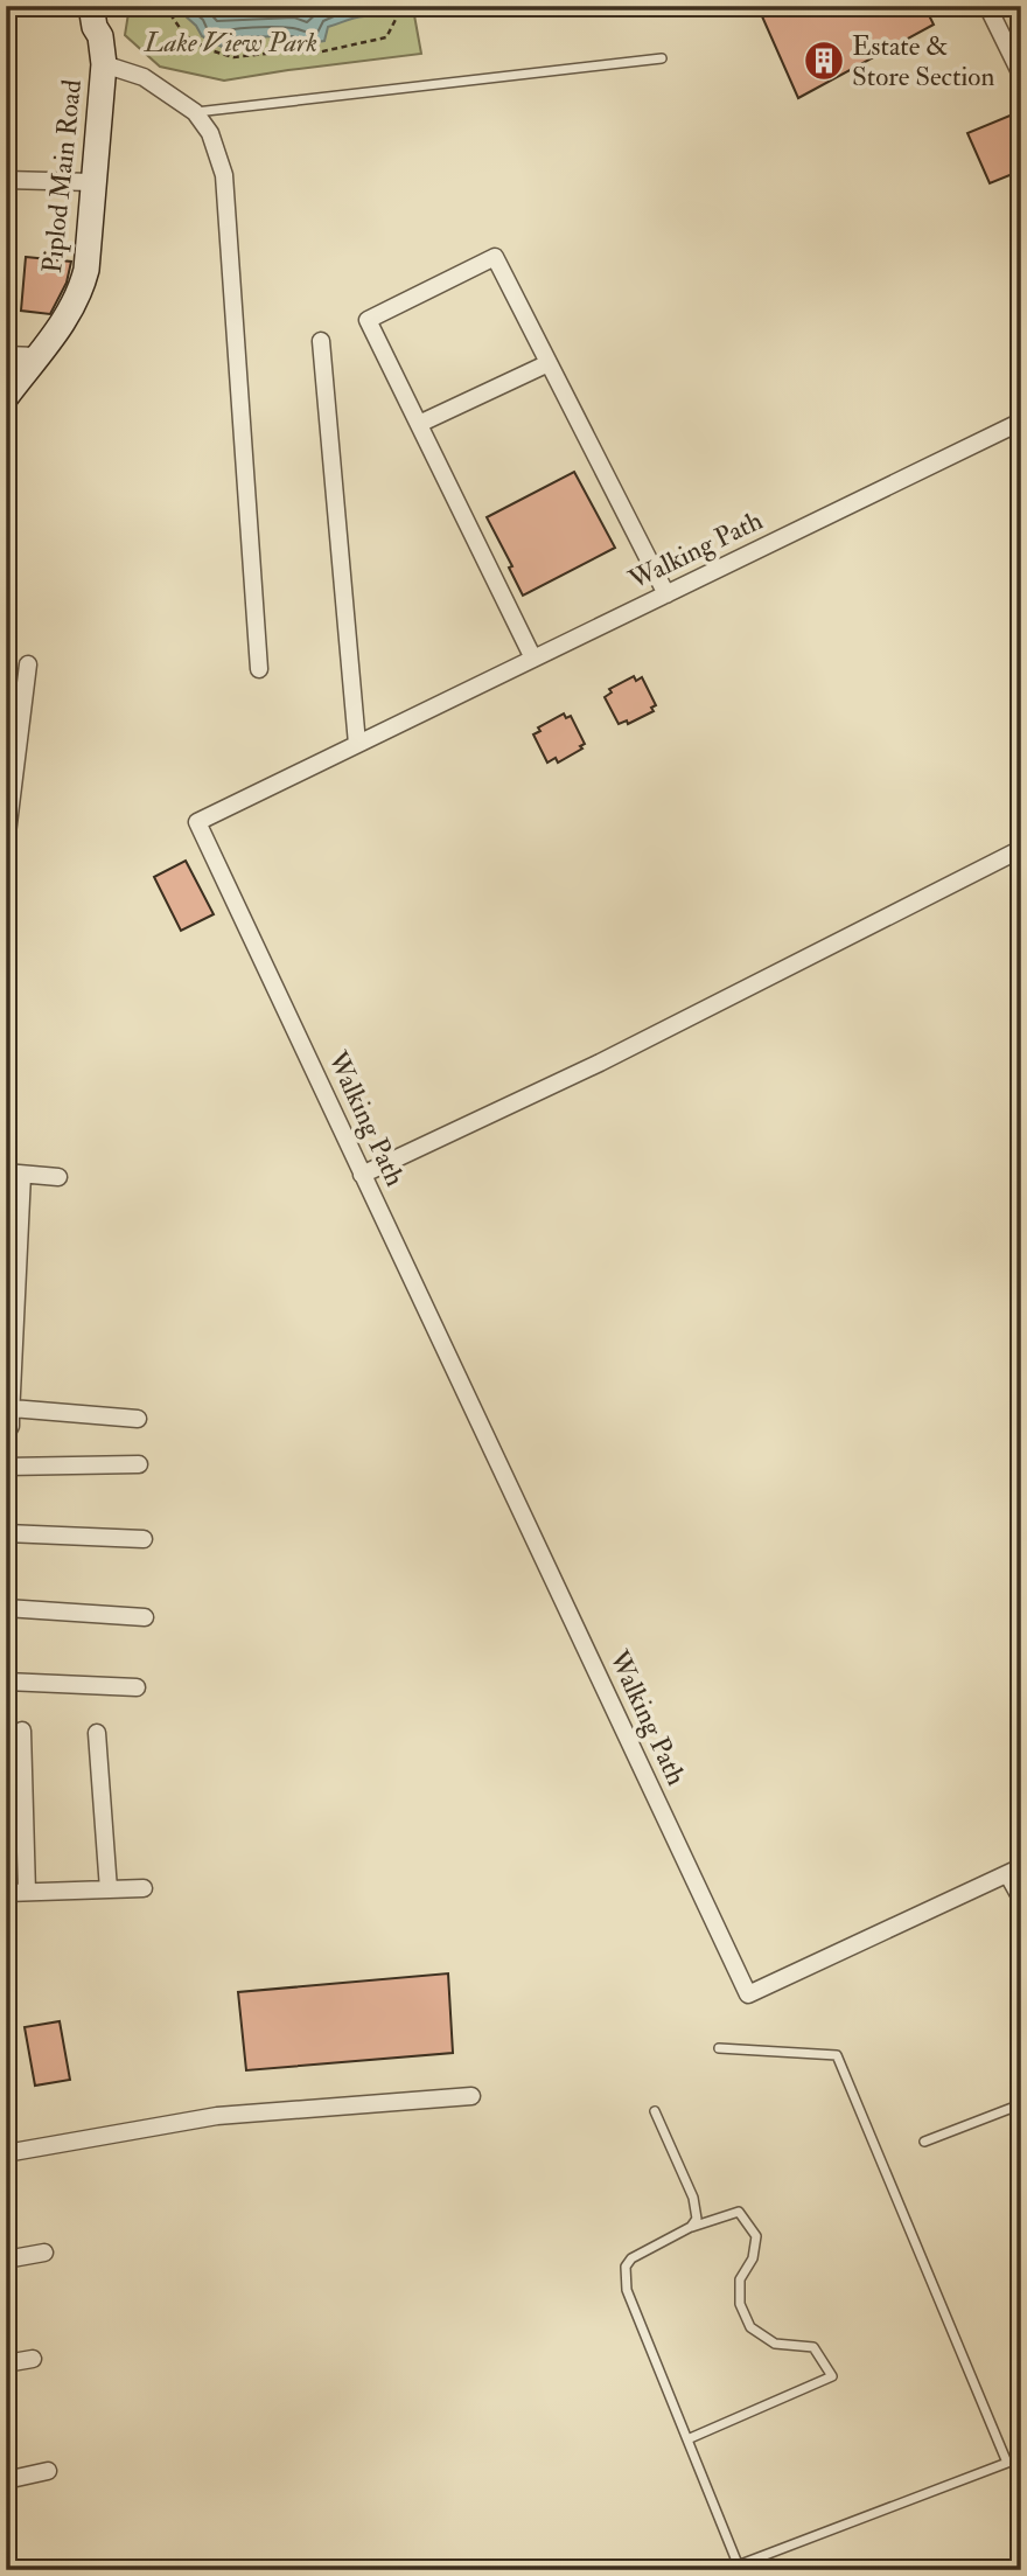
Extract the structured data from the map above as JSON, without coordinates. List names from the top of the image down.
{
  "streets": {
    "street": ["Piplod Main Road", "Walking Path"]
  },
  "parks": ["Lake View Park"],
  "places": {
    "building": ["Estate & Store Section"]
  }
}
